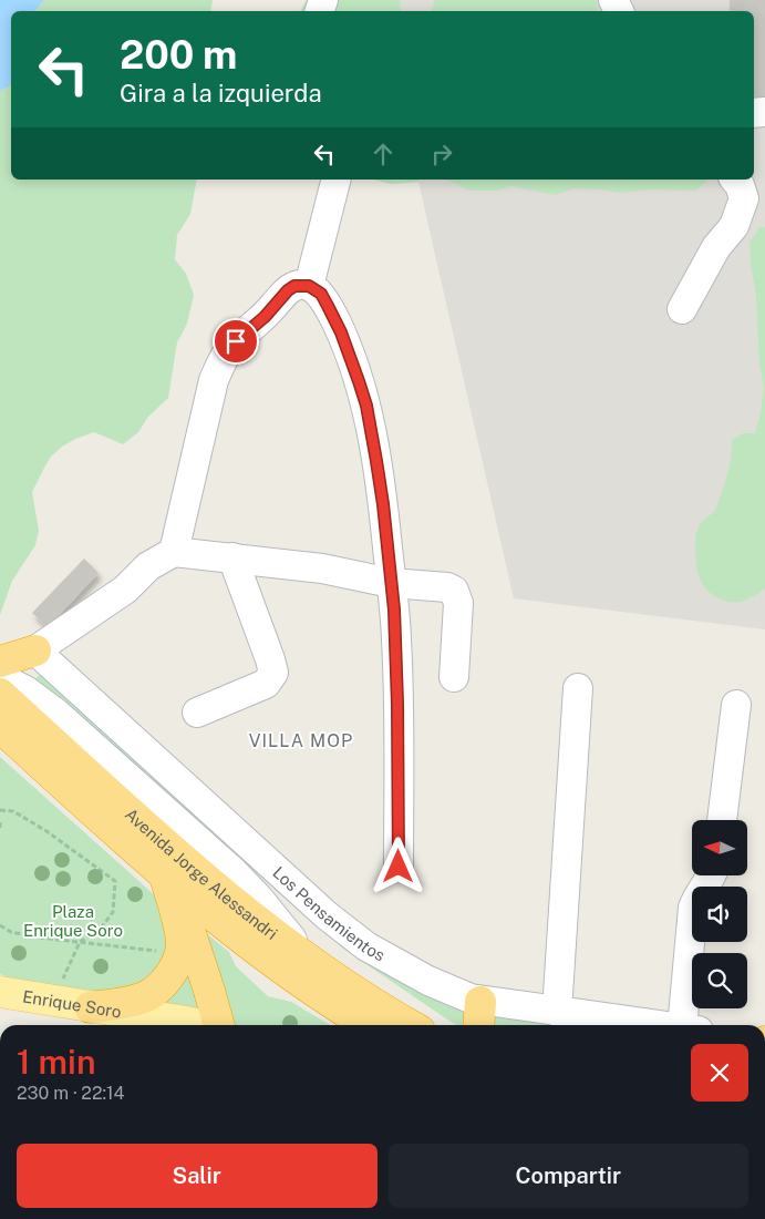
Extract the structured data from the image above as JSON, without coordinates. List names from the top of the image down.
{
  "streets": {
    "highway": ["Avenida Jorge Alessandri"],
    "main road": ["Enrique Soro"],
    "street": ["Los Pensamientos"]
  },
  "districts": ["VILLA MOP"],
  "parks": ["Plaza Enrique Soro"],
  "north": "left",
  "page": {
    "turn": ["200 m", "Gira a la izquierda"],
    "heading": ["1 min", "230 m · 22:14"],
    "buttons": ["Salir", "Compartir"]
  }
}
